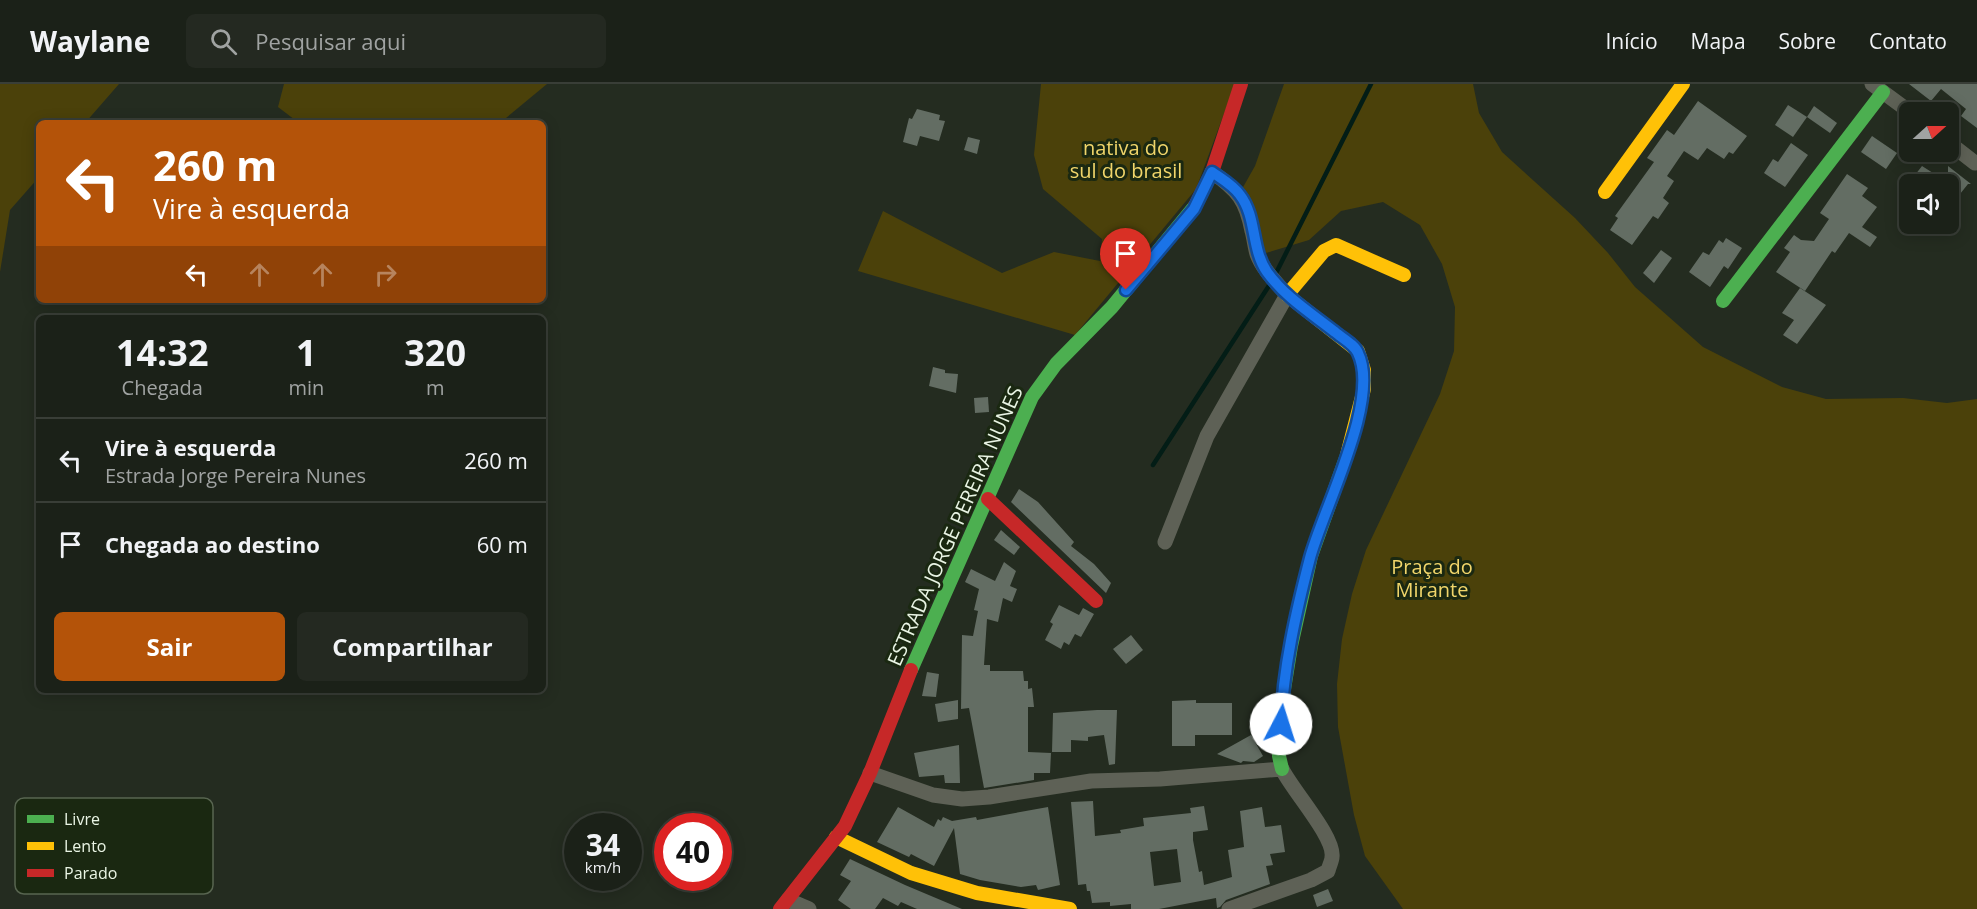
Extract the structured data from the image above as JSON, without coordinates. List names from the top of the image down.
{
  "streets": {
    "street": ["ESTRADA JORGE PEREIRA NUNES"]
  },
  "parks": ["nativa do sul do brasil", "Praça do Mirante"],
  "legend": ["Livre", "Lento", "Parado"],
  "north": "right",
  "page": {
    "header": "Waylane",
    "search": "Pesquisar aqui",
    "nav": [
      "Início",
      "Mapa",
      "Sobre",
      "Contato"
    ],
    "turn": ["260 m", "Vire à esquerda"],
    "eta": [
      "14:32",
      "Chegada",
      "1",
      "min",
      "320",
      "m"
    ],
    "list": [
      {
        "name": "Vire à esquerda",
        "note": "Estrada Jorge Pereira Nunes",
        "value": "260 m"
      },
      {
        "name": "Chegada ao destino",
        "value": "60 m"
      }
    ],
    "buttons": ["Sair", "Compartilhar"],
    "speed": "34 km/h",
    "limit": "40"
  }
}
